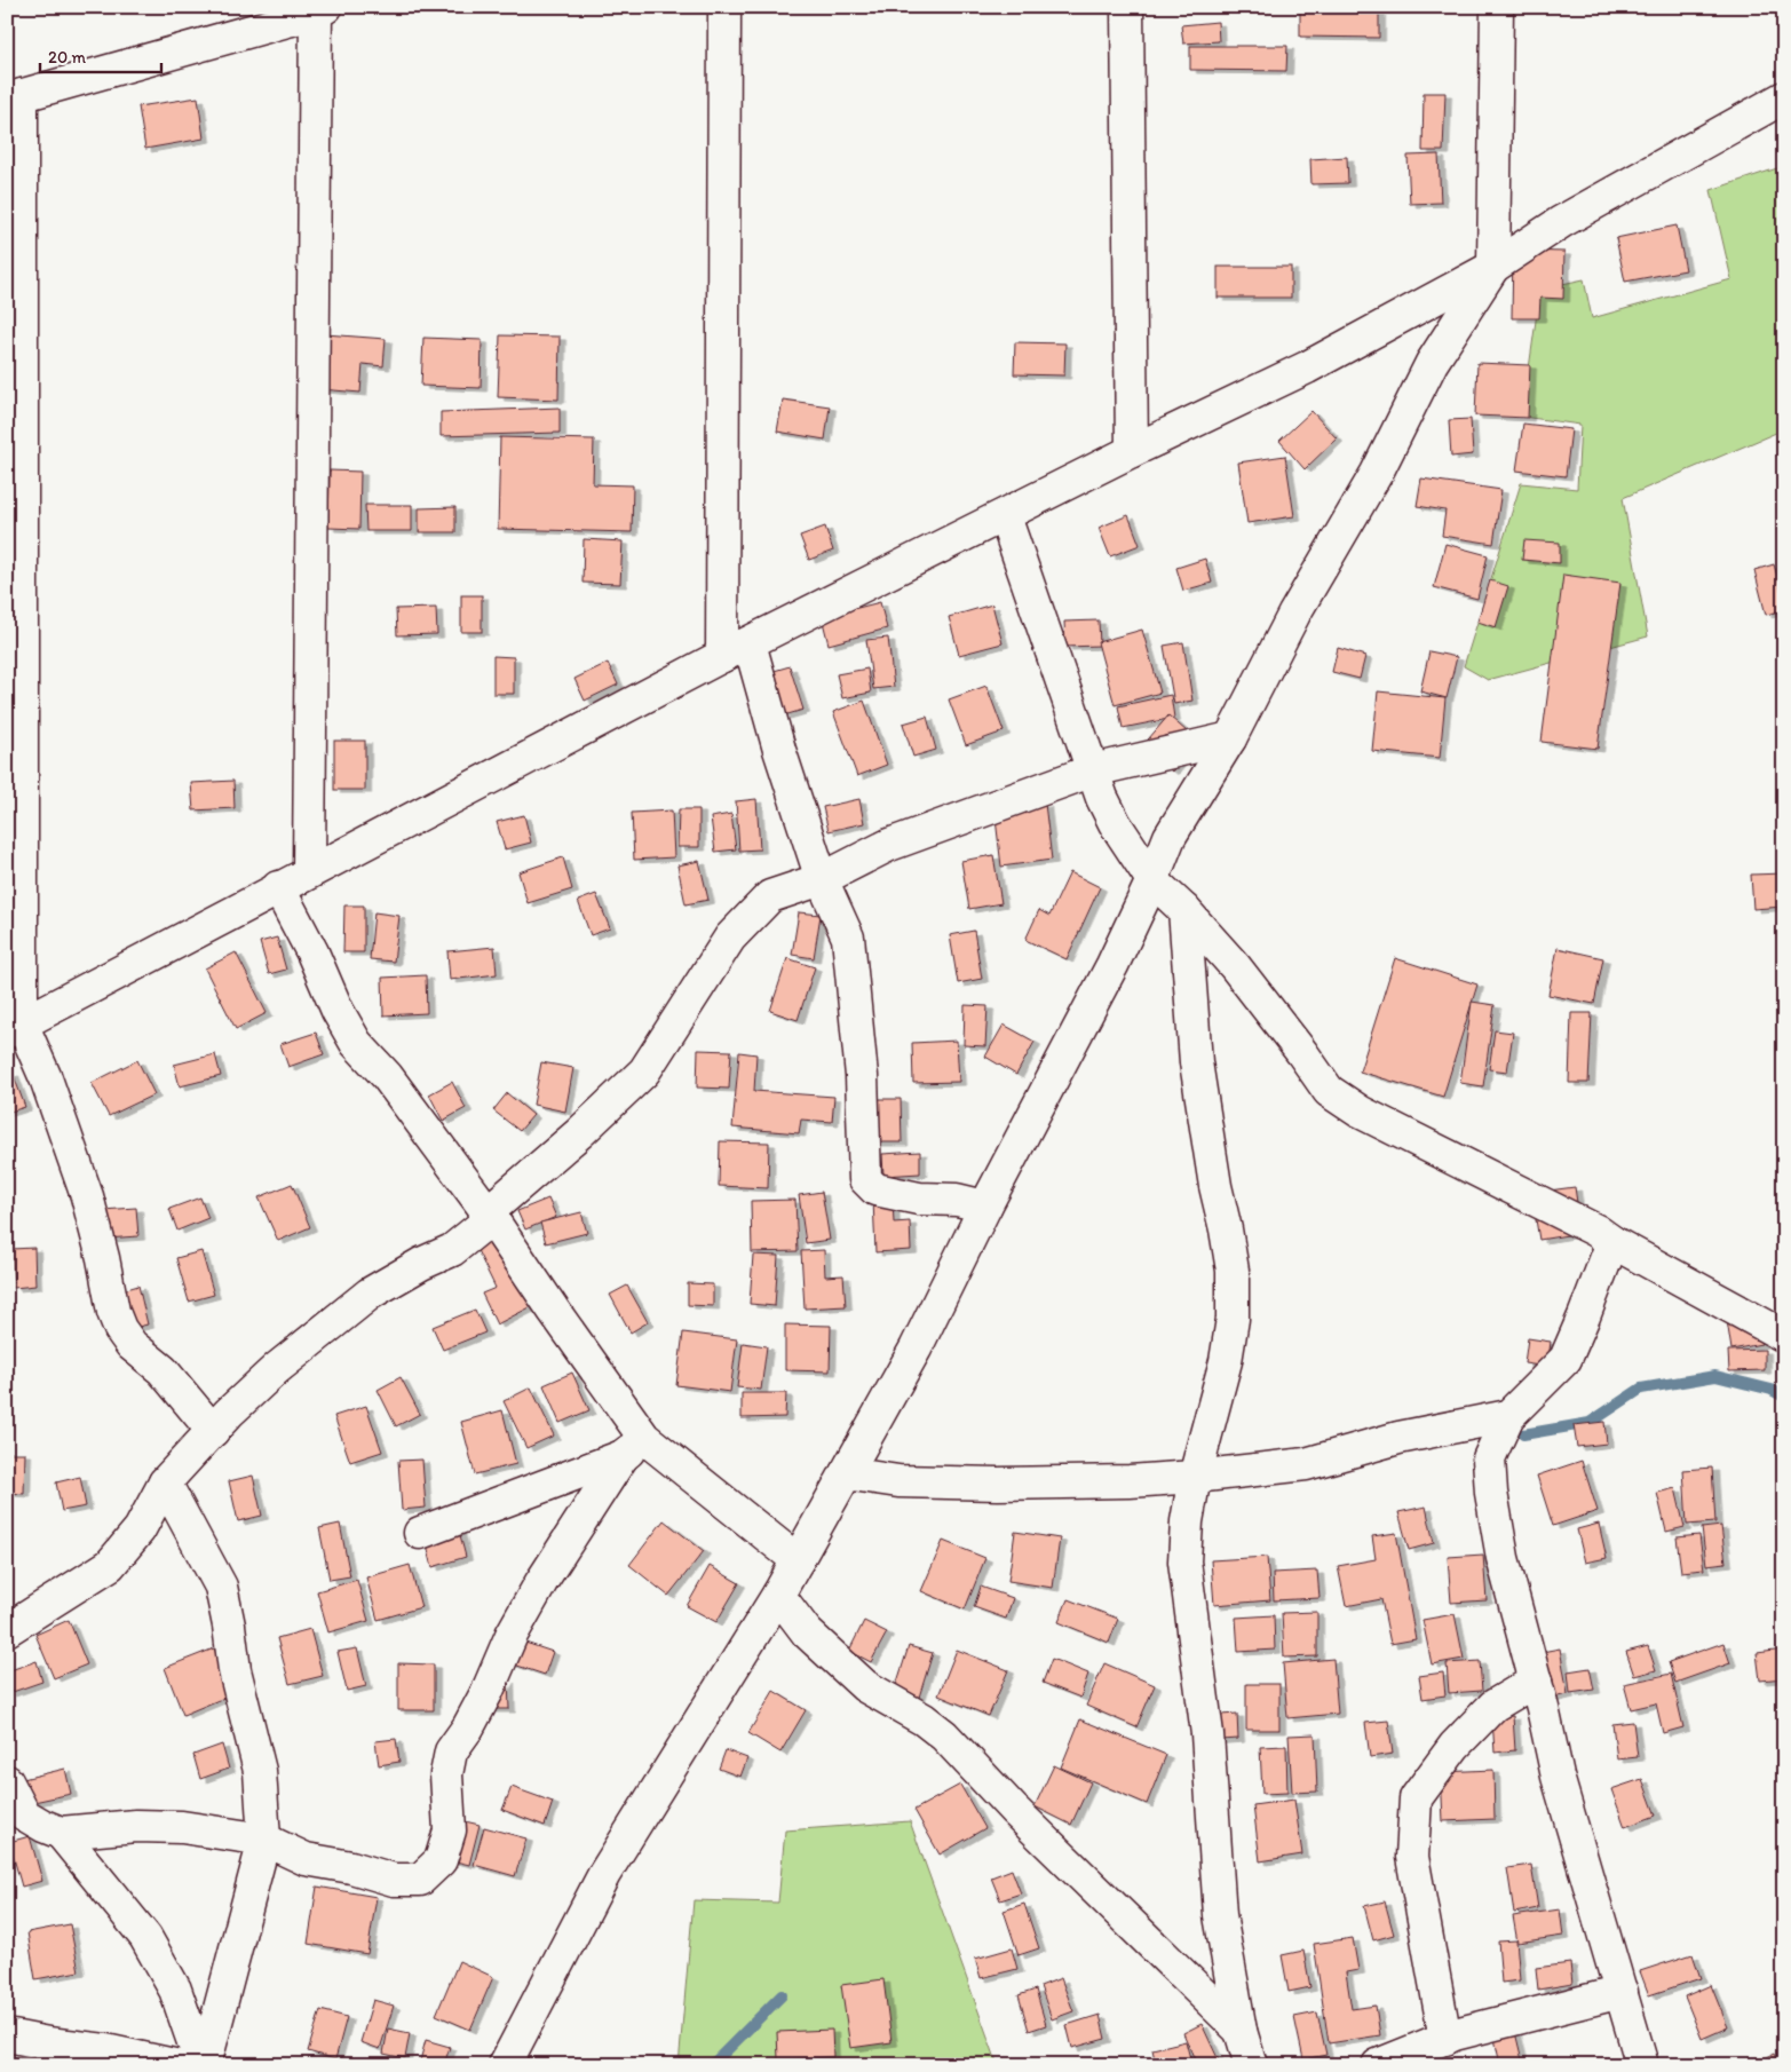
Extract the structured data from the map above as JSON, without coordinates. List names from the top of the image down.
{
  "scale_bar": "20 m"
}
